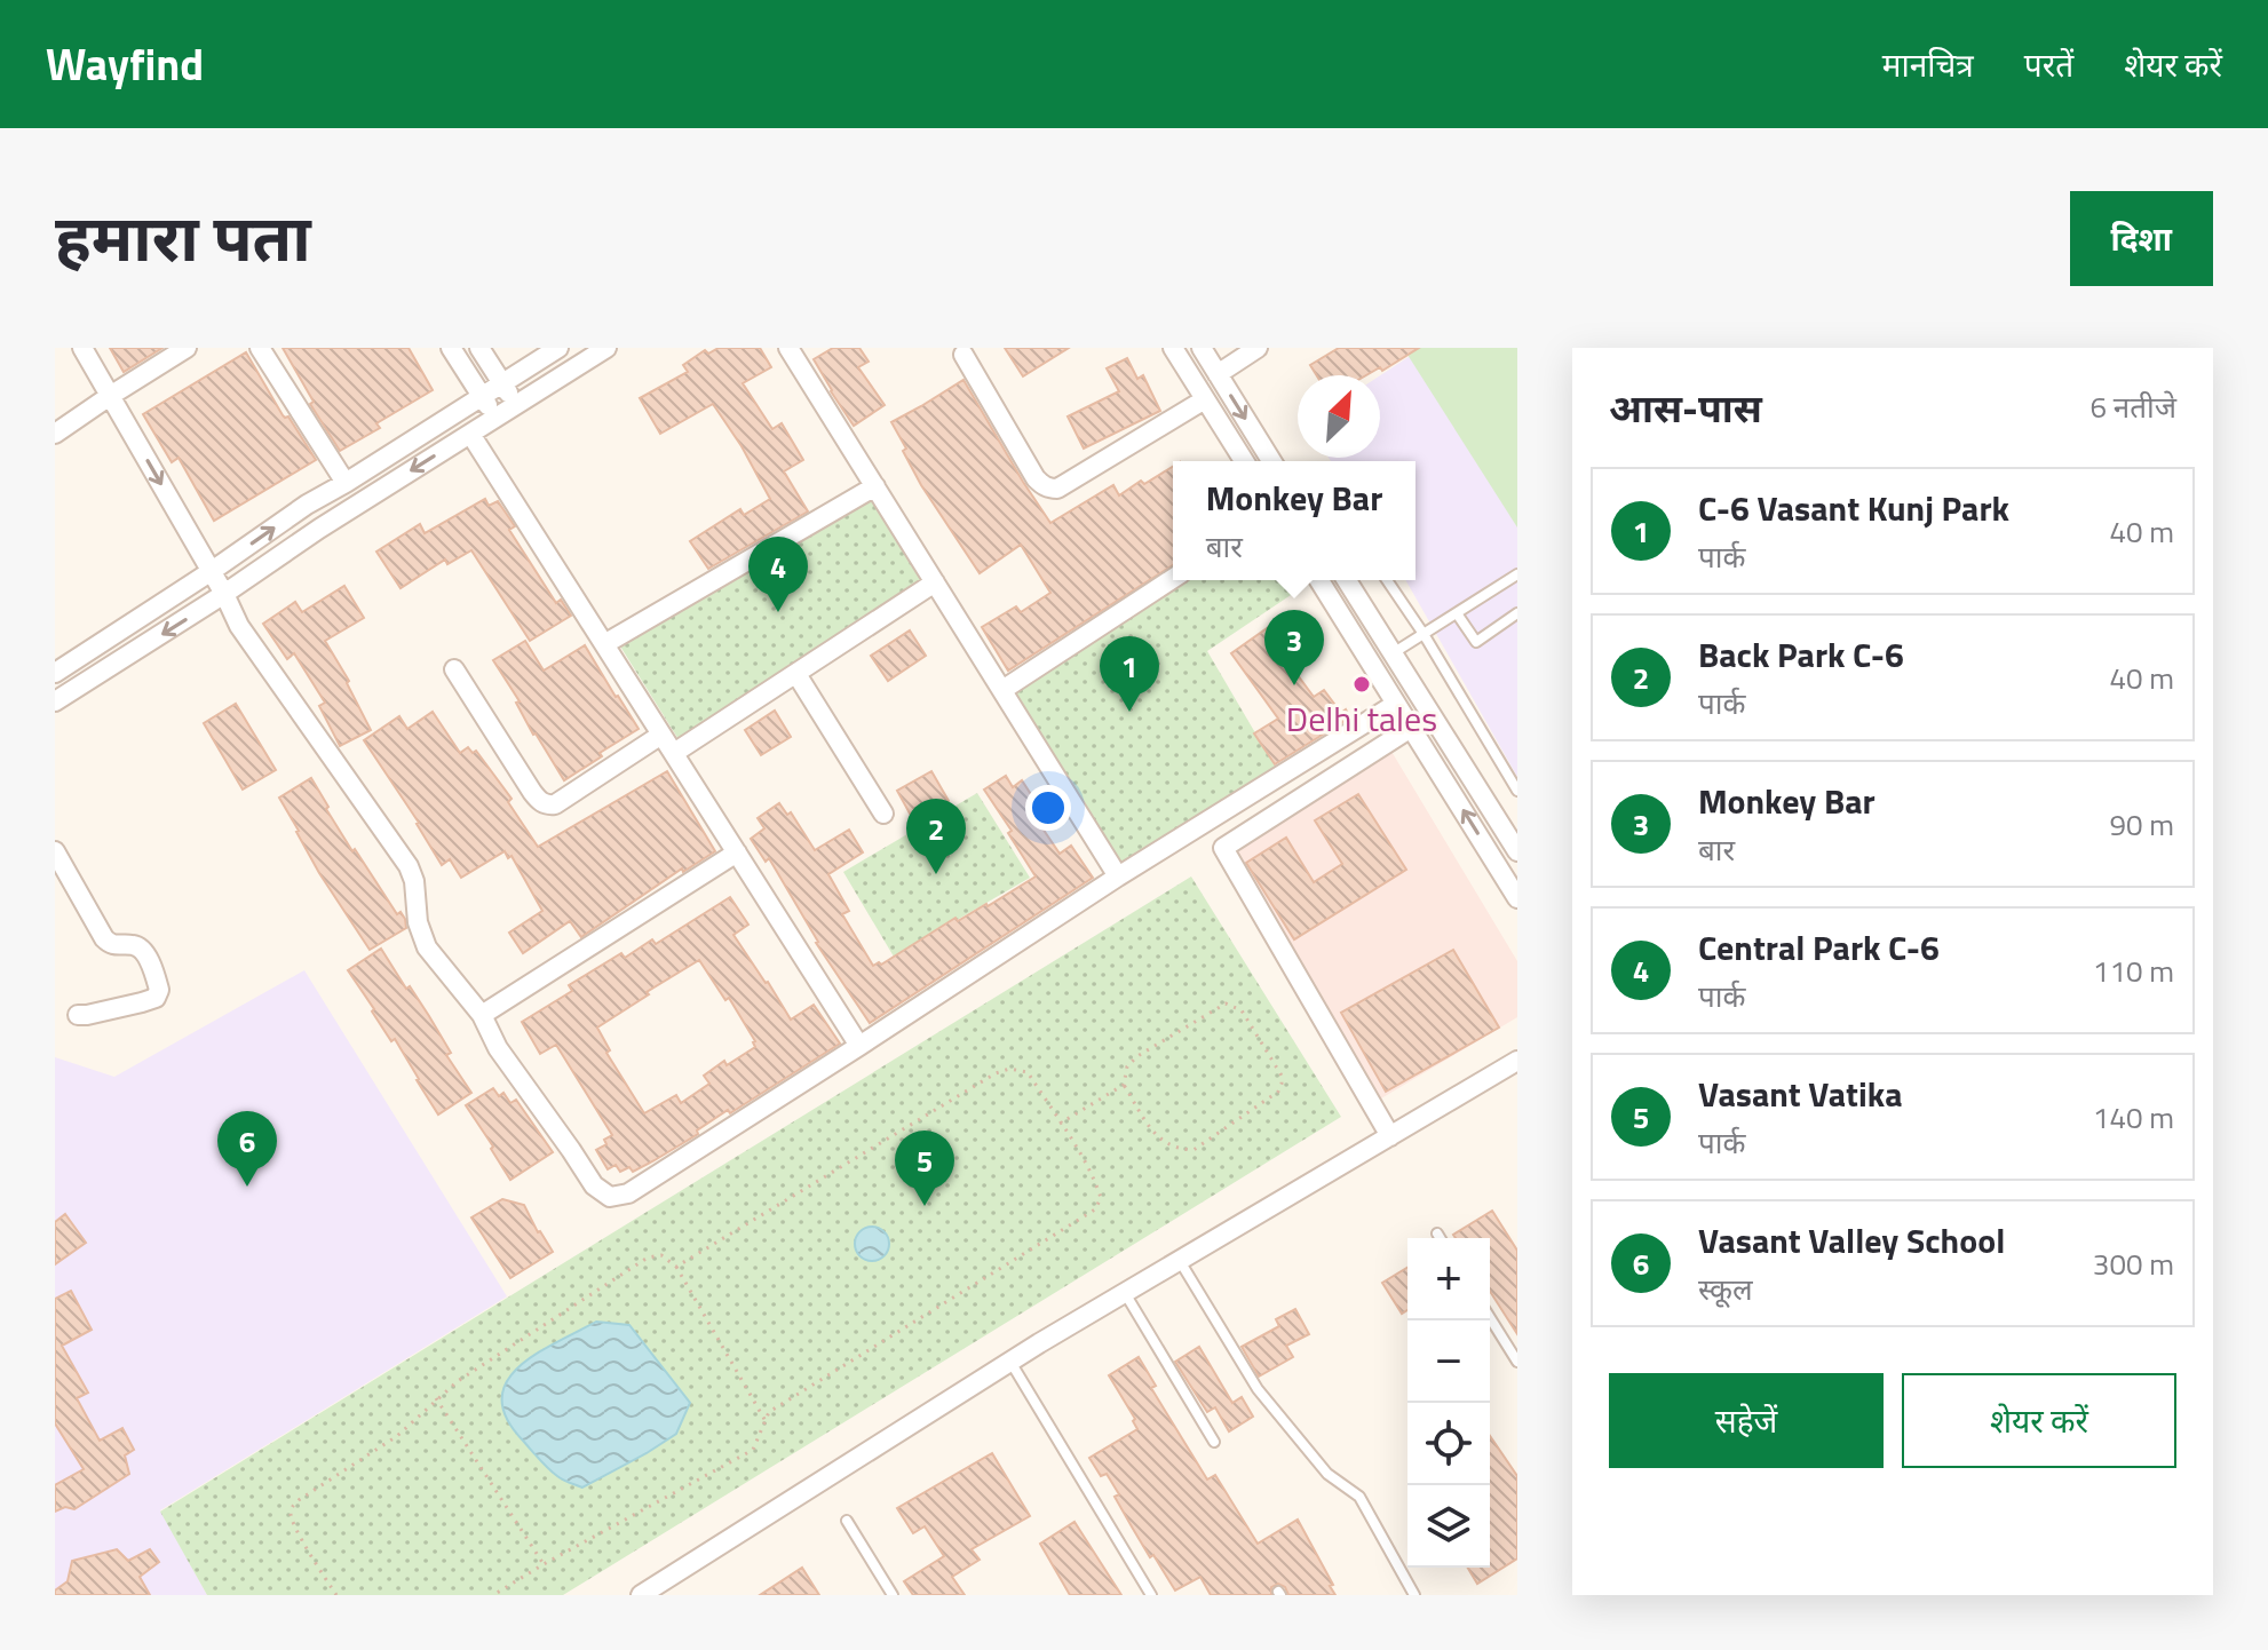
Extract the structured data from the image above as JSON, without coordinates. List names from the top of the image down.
{
  "places": ["Delhi tales"],
  "north": "top right",
  "page": {
    "header": "Wayfind",
    "nav": ["मानचित्र", "परतें", "शेयर करें"],
    "title": "हमारा पता",
    "buttons": [
      "दिशा",
      ["सहेजें", "शेयर करें"]
    ],
    "heading": ["आस-पास", "6 नतीजे"],
    "popup": ["Monkey Bar", "बार"],
    "list": [
      {
        "mark": "1",
        "name": "C-6 Vasant Kunj Park",
        "note": "पार्क",
        "value": "40 m"
      },
      {
        "mark": "2",
        "name": "Back Park C-6",
        "note": "पार्क",
        "value": "40 m"
      },
      {
        "mark": "3",
        "name": "Monkey Bar",
        "note": "बार",
        "value": "90 m"
      },
      {
        "mark": "4",
        "name": "Central Park C-6",
        "note": "पार्क",
        "value": "110 m"
      },
      {
        "mark": "5",
        "name": "Vasant Vatika",
        "note": "पार्क",
        "value": "140 m"
      },
      {
        "mark": "6",
        "name": "Vasant Valley School",
        "note": "स्कूल",
        "value": "300 m"
      }
    ],
    "pins": [
      "4",
      "3",
      "1",
      "2",
      "6",
      "5"
    ],
    "map_buttons": ["+", "−"]
  }
}
